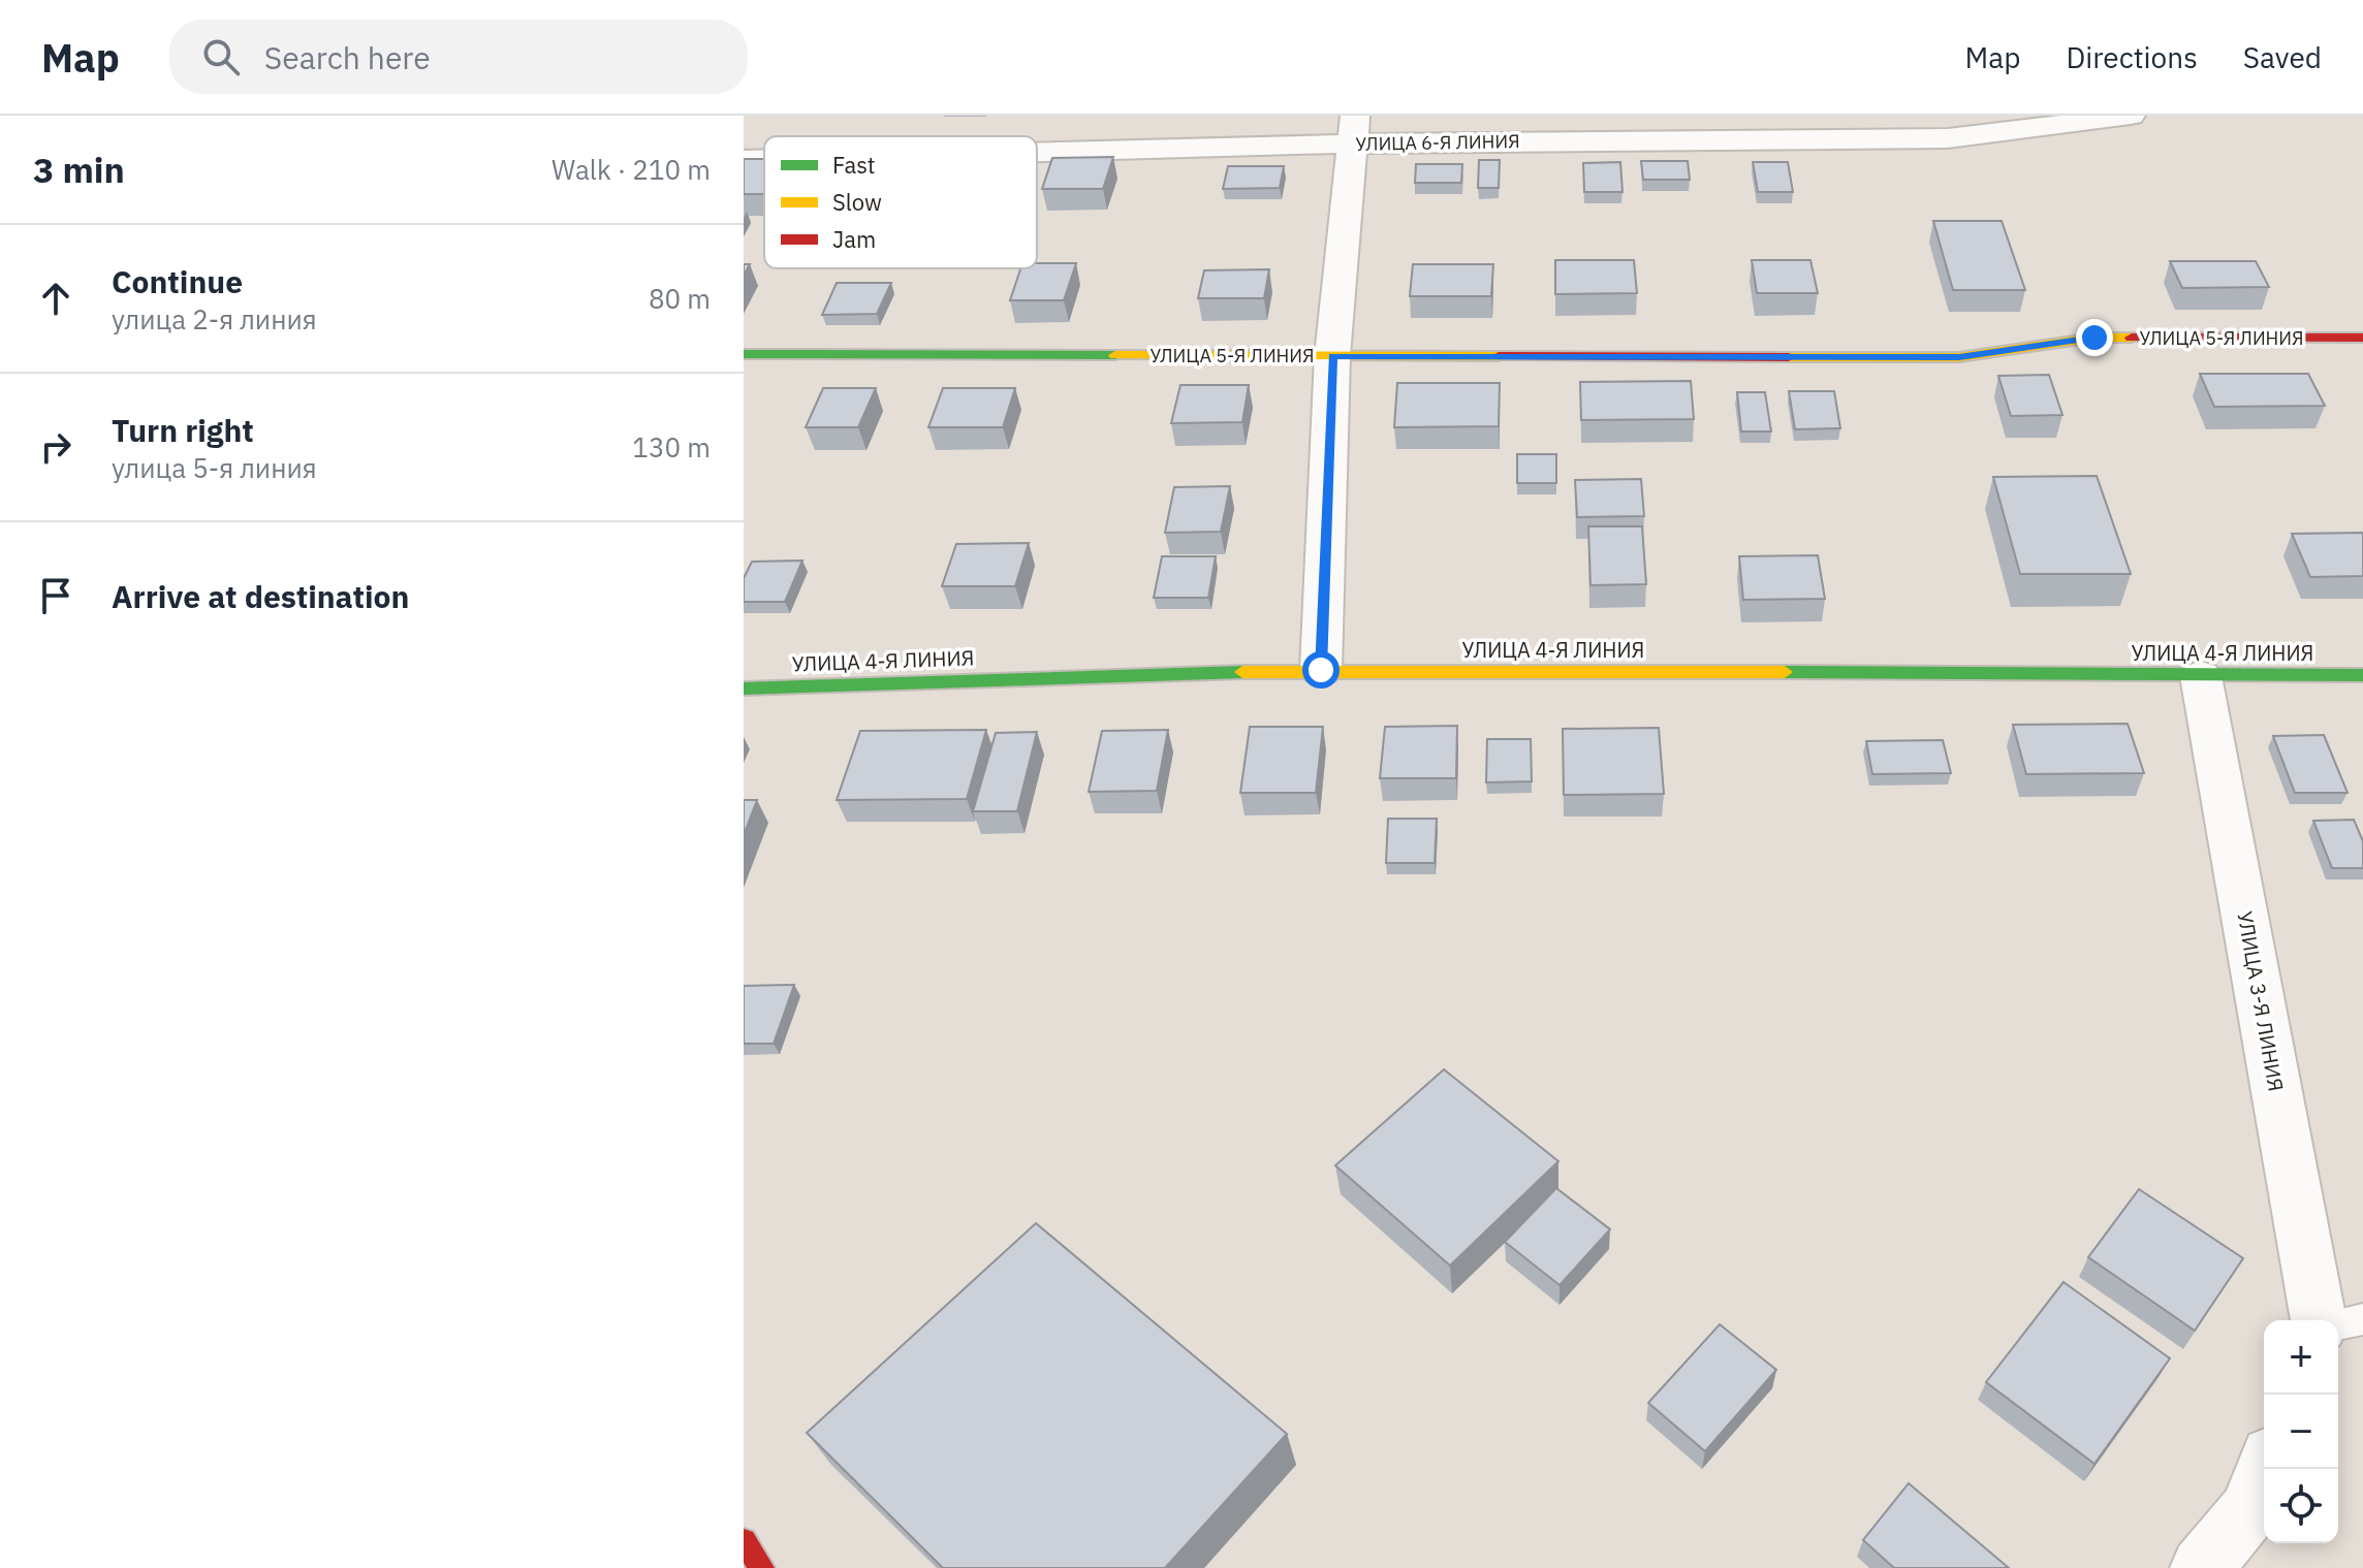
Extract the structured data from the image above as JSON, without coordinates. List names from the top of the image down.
{
  "streets": {
    "street": [
      "УЛИЦА 6-Я ЛИНИЯ",
      "УЛИЦА 5-Я ЛИНИЯ",
      "УЛИЦА 4-Я ЛИНИЯ",
      "УЛИЦА 3-Я ЛИНИЯ"
    ]
  },
  "crossings": [
    ["УЛИЦА 4-Я ЛИНИЯ", "УЛИЦА 3-Я ЛИНИЯ"]
  ],
  "legend": ["Fast", "Slow", "Jam"],
  "page": {
    "header": "Map",
    "search": "Search here",
    "nav": ["Map", "Directions", "Saved"],
    "heading": ["3 min", "Walk · 210 m"],
    "list": [
      ["Continue", "улица 2-я линия", "80 m"],
      ["Turn right", "улица 5-я линия", "130 m"],
      "Arrive at destination"
    ],
    "map_buttons": ["+", "−"]
  }
}
